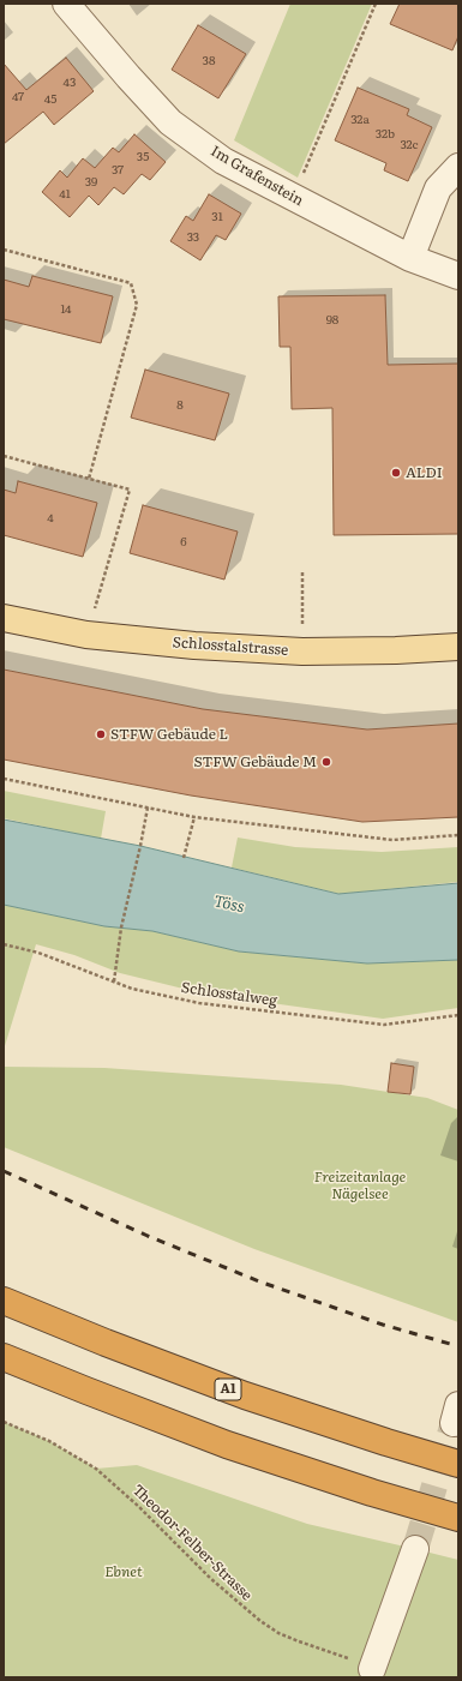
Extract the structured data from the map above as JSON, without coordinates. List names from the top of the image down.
{
  "streets": {
    "highway": ["A1"],
    "main road": ["Schlosstalstrasse"],
    "street": ["Im Grafenstein"],
    "path": ["Schlosstalweg", "Theodor-Felber-Strasse"]
  },
  "water": ["Töss"],
  "parks": ["Freizeitanlage Nägelsee", "Ebnet"],
  "places": ["ALDI", "STFW Gebäude L", "STFW Gebäude M"],
  "house_numbers": [
    "38",
    "43",
    "47",
    "45",
    "32a",
    "32b",
    "32c",
    "35",
    "37",
    "39",
    "41",
    "31",
    "33",
    "14",
    "98",
    "8",
    "4",
    "6"
  ]
}
